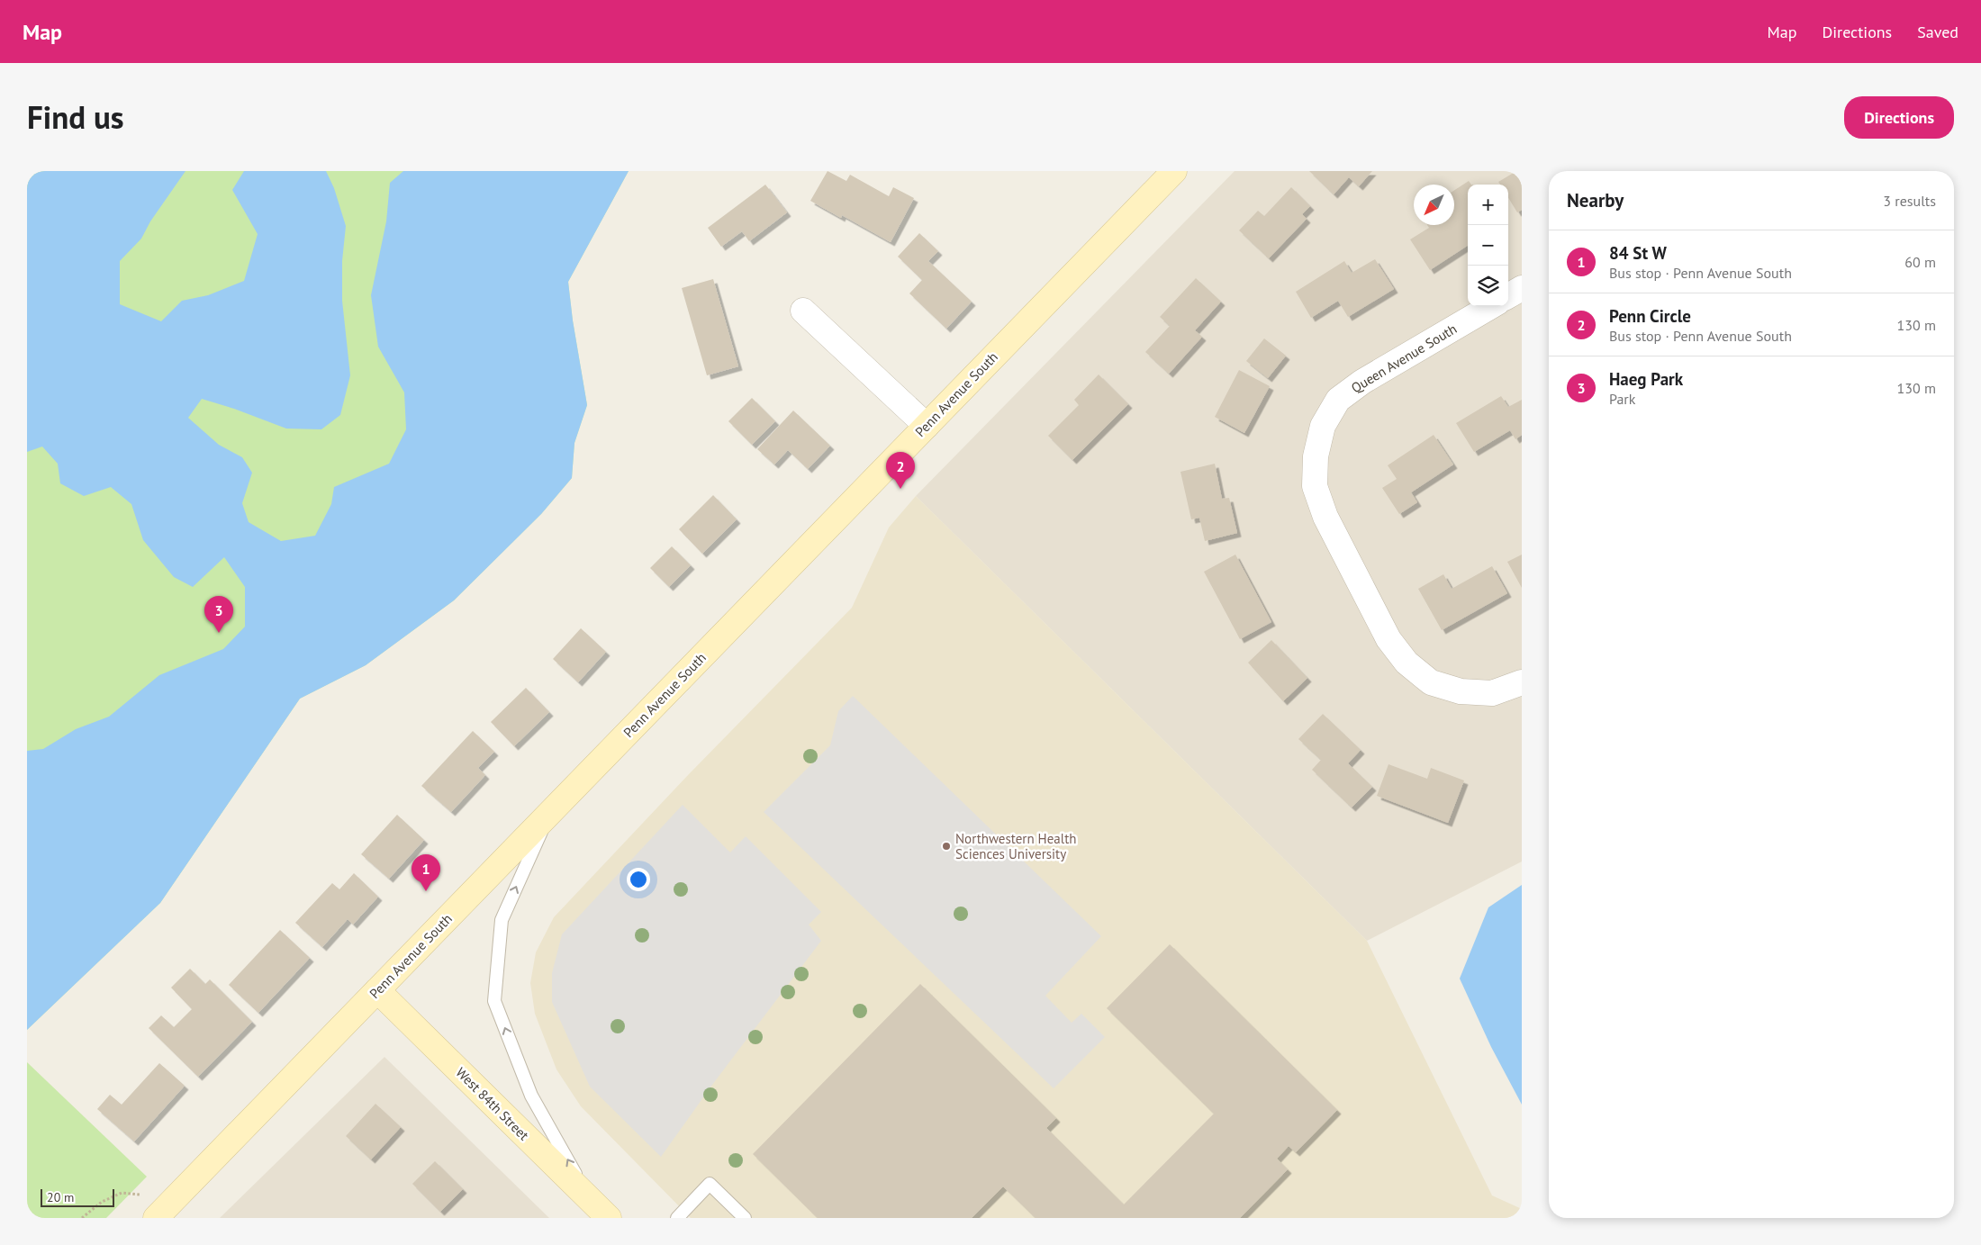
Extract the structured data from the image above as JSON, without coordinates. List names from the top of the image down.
{
  "streets": {
    "main road": ["Penn Avenue South", "West 84th Street"],
    "street": ["Queen Avenue South"]
  },
  "crossings": [
    ["Penn Avenue South", "West 84th Street"]
  ],
  "places": ["Northwestern Health Sciences University"],
  "scale_bar": "20 m",
  "north": "bottom left",
  "page": {
    "header": "Map",
    "nav": ["Map", "Directions", "Saved"],
    "title": "Find us",
    "buttons": "Directions",
    "heading": ["Nearby", "3 results"],
    "map_buttons": ["+", "−"],
    "list": [
      {
        "mark": "1",
        "name": "84 St W",
        "note": "Bus stop · Penn Avenue South",
        "value": "60 m"
      },
      {
        "mark": "2",
        "name": "Penn Circle",
        "note": "Bus stop · Penn Avenue South",
        "value": "130 m"
      },
      {
        "mark": "3",
        "name": "Haeg Park",
        "note": "Park",
        "value": "130 m"
      }
    ],
    "pins": ["2", "3", "1"],
    "scale": "20 m"
  }
}
